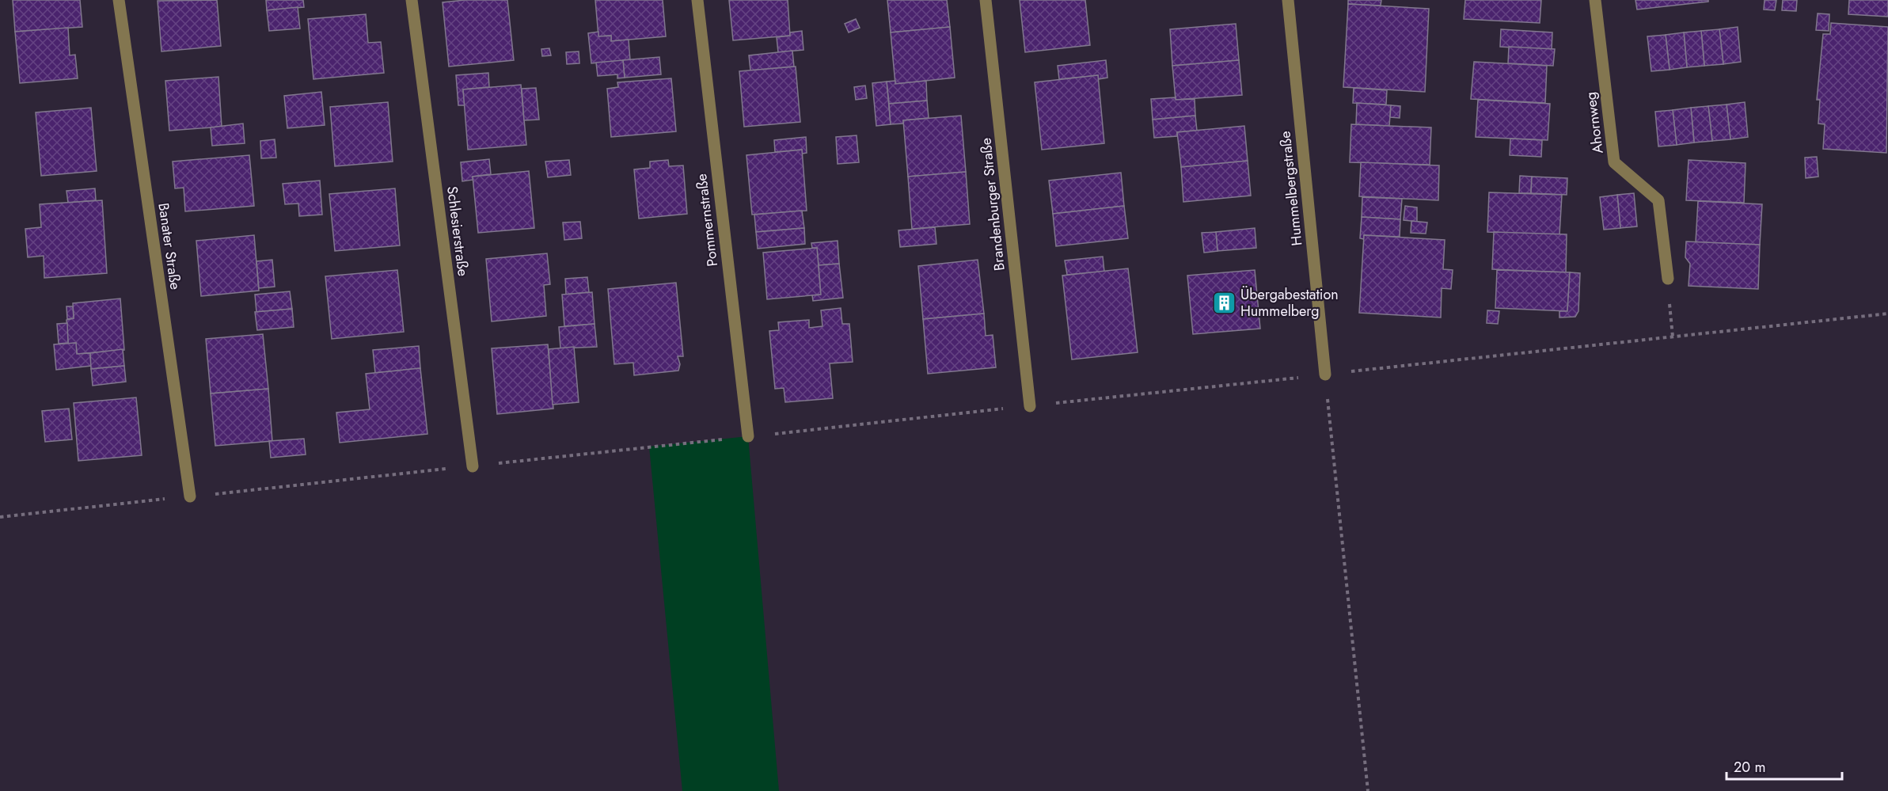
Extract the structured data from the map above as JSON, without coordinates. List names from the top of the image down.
{
  "streets": {
    "street": [
      "Ahornweg",
      "Hummelbergstraße",
      "Brandenburger Straße",
      "Pommernstraße",
      "Schlesierstraße",
      "Banater Straße"
    ]
  },
  "places": {
    "building": ["Übergabestation Hummelberg"]
  },
  "scale_bar": "20 m"
}
